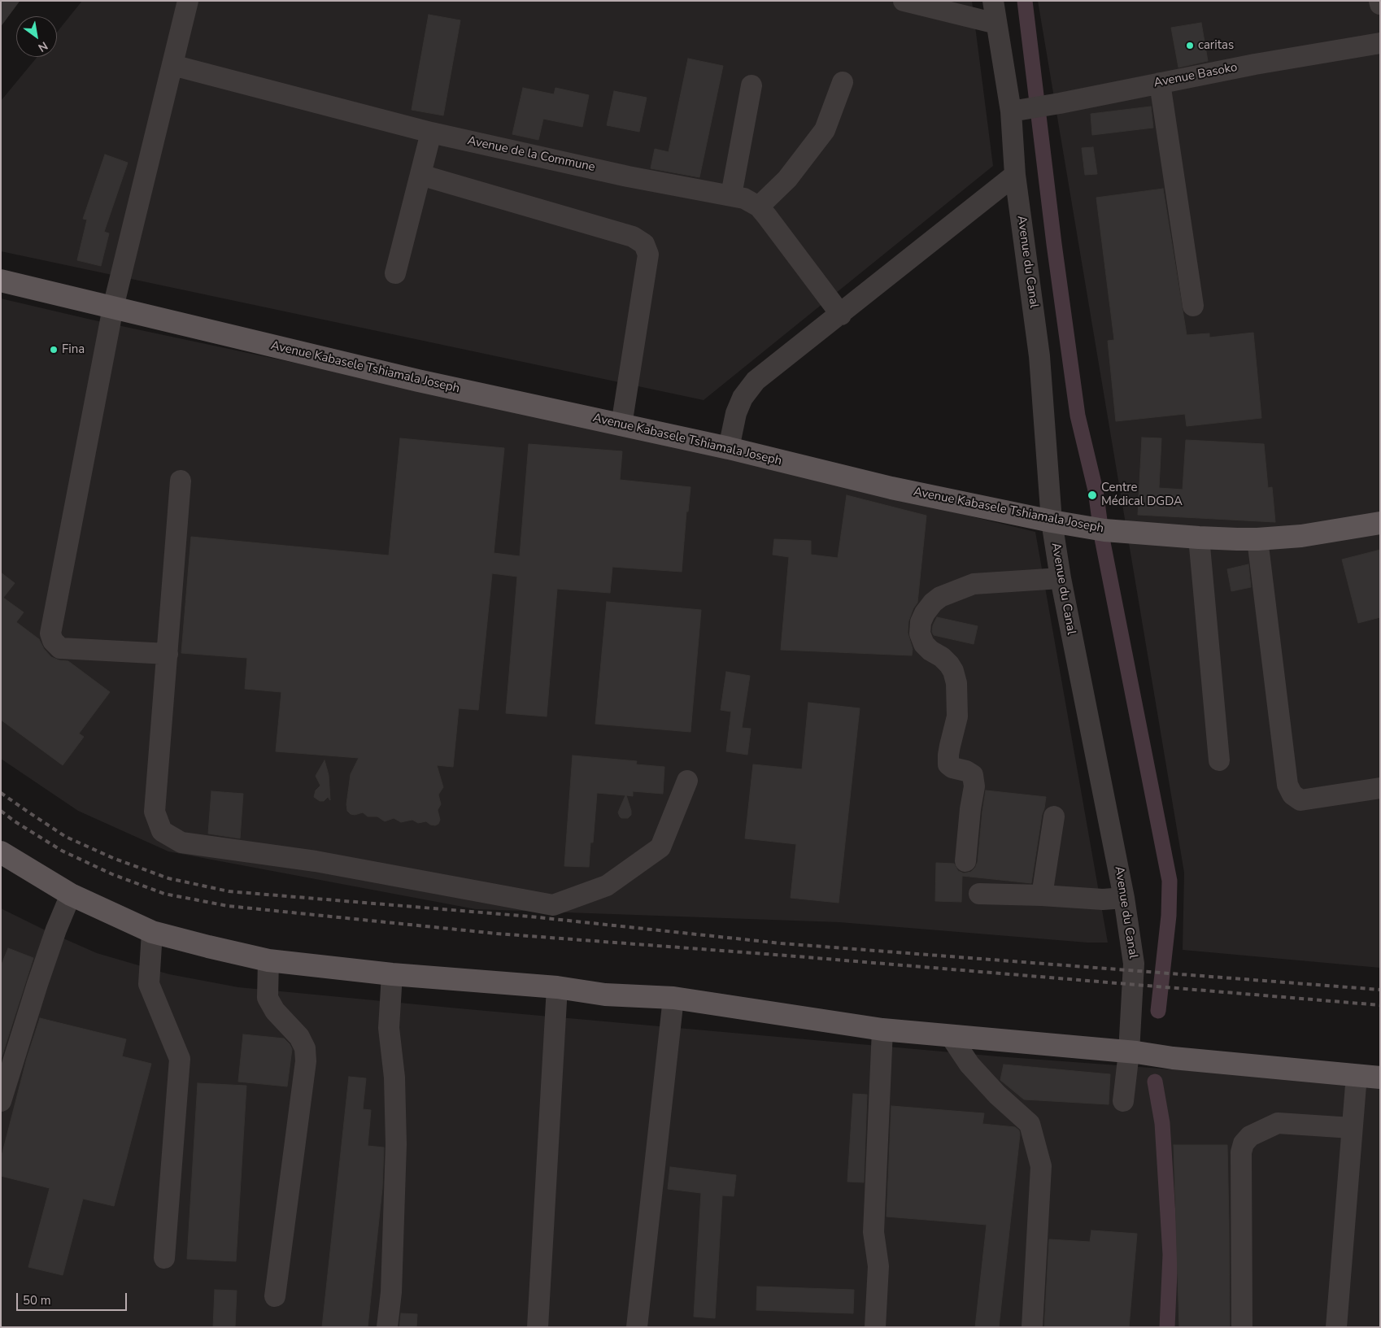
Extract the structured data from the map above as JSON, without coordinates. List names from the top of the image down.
{
  "streets": {
    "main road": ["Avenue Kabasele Tshiamala Joseph"],
    "street": ["Avenue Basoko", "Avenue de la Commune", "Avenue du Canal"]
  },
  "crossings": [
    ["Avenue Basoko", "Avenue du Canal"],
    ["Avenue du Canal", "Avenue Kabasele Tshiamala Joseph"]
  ],
  "places": ["caritas", "Fina", "Centre Médical DGDA"],
  "scale_bar": "50 m",
  "north": "bottom right"
}
